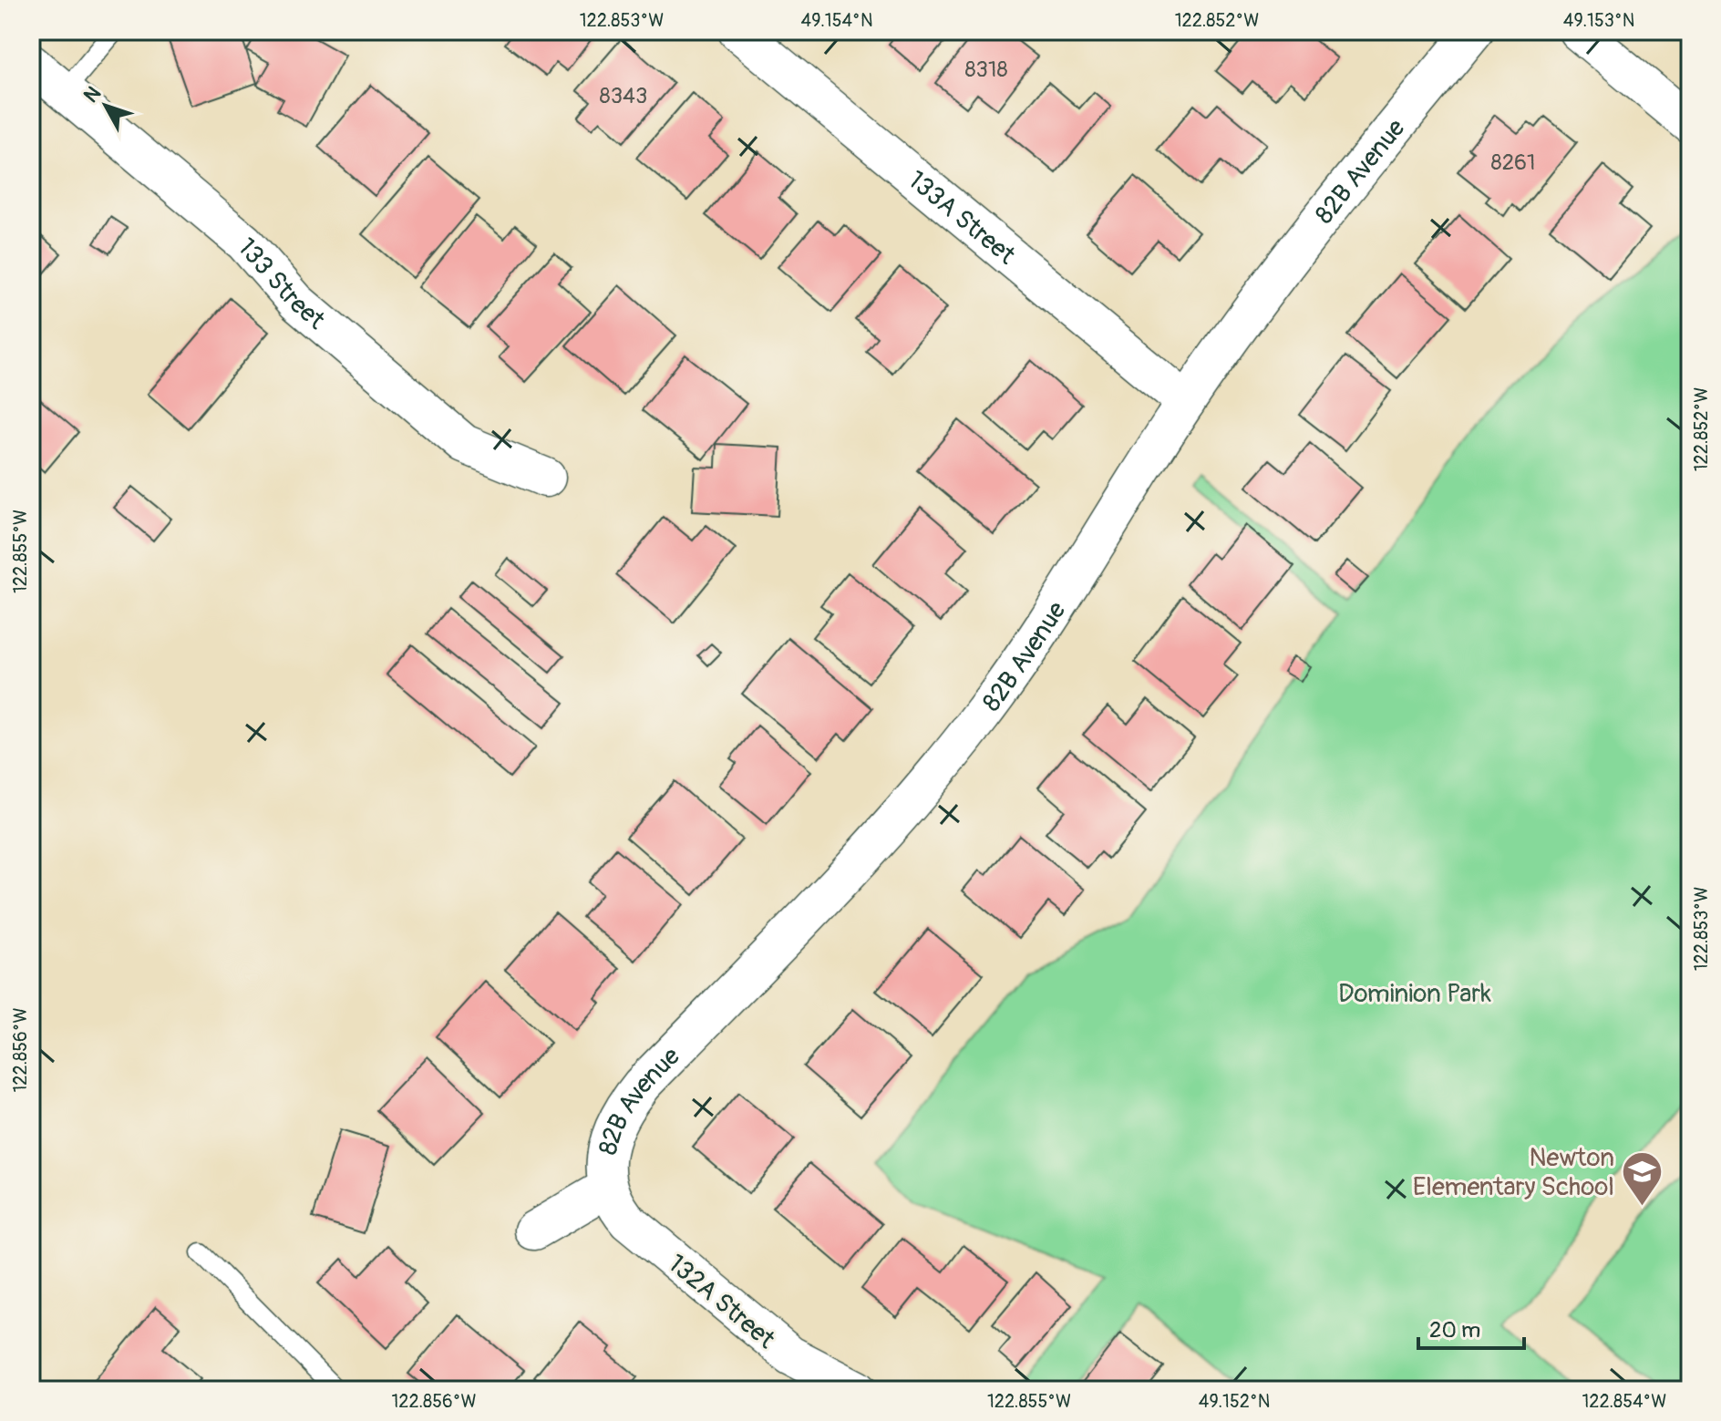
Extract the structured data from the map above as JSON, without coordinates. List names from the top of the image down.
{
  "streets": {
    "street": [
      "82B Avenue",
      "133A Street",
      "133 Street",
      "132A Street"
    ]
  },
  "crossings": [
    ["82B Avenue", "133A Street"],
    ["82B Avenue", "132A Street"]
  ],
  "parks": ["Dominion Park"],
  "places": {
    "school or university": ["Newton Elementary School"]
  },
  "house_numbers": ["8318", "8343", "8261"],
  "scale_bar": "20 m",
  "north": "top left",
  "coordinates": [
    "122.853°W",
    "49.154°N",
    "122.852°W",
    "49.153°N",
    "122.855°W",
    "122.856°W",
    "49.152°N",
    "122.854°W"
  ]
}
